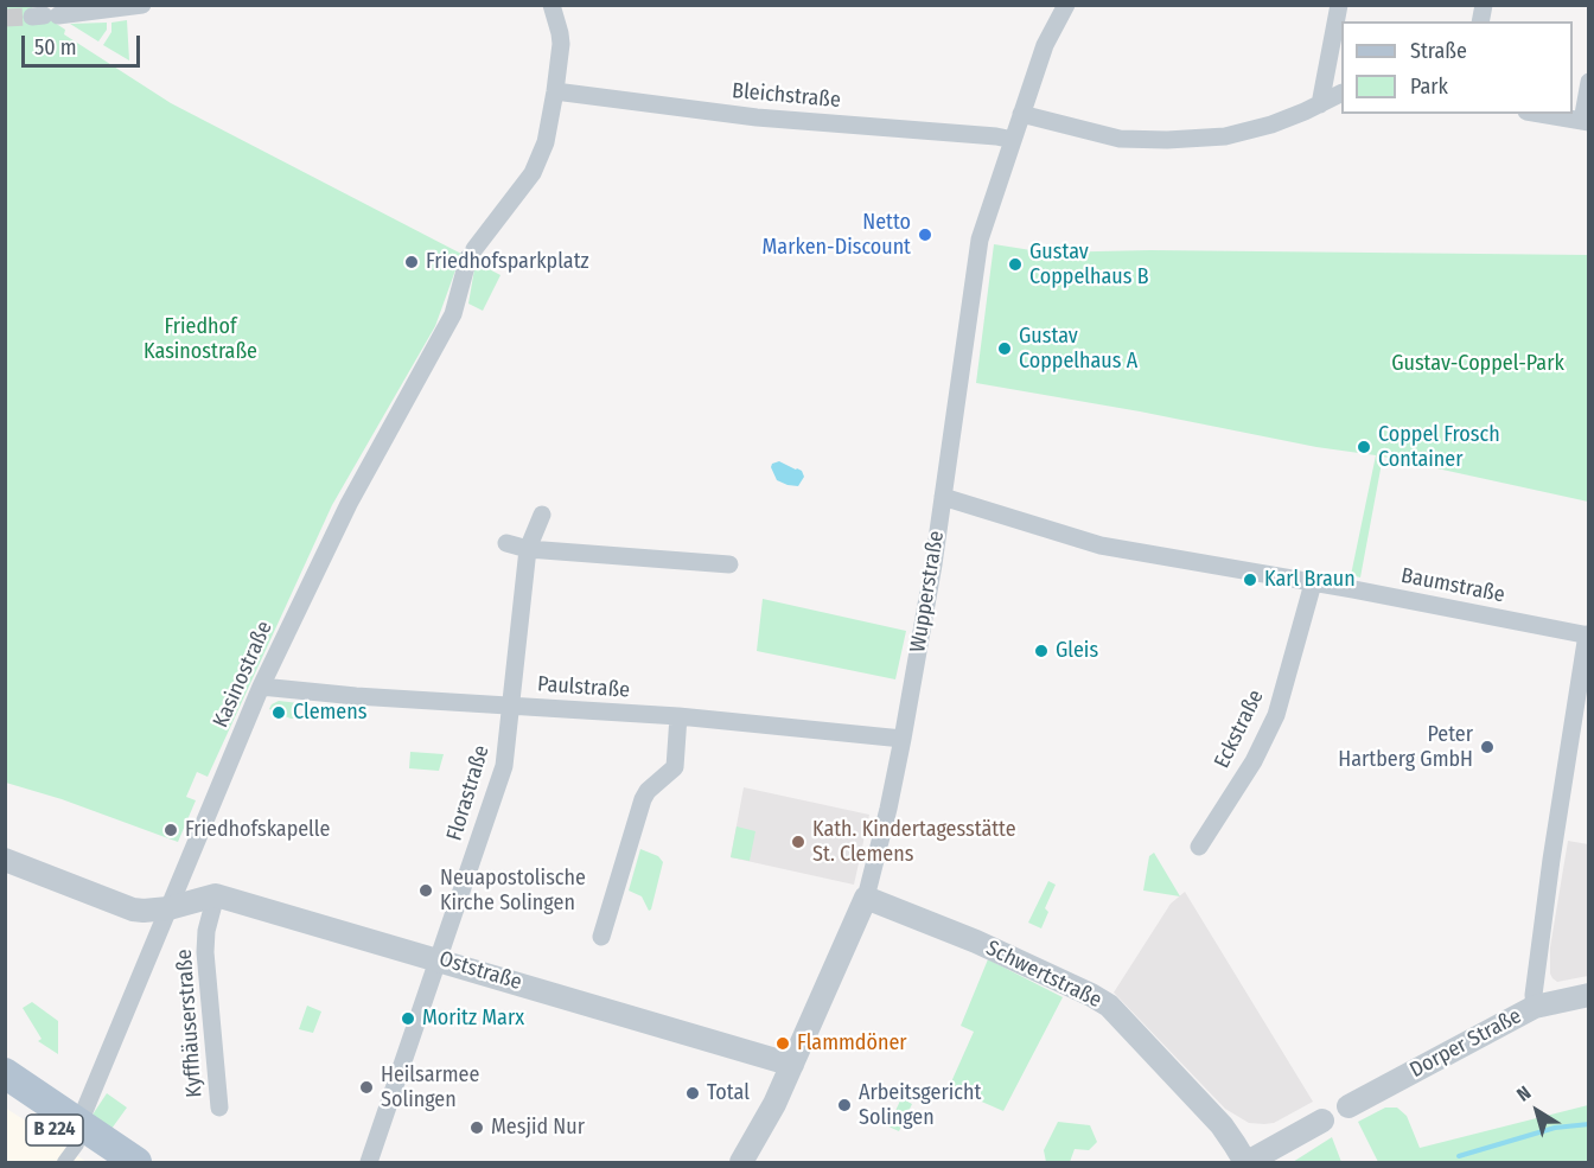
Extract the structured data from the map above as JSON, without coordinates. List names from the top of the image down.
{
  "streets": {
    "main road": ["B 224"],
    "street": [
      "Bleichstraße",
      "Baumstraße",
      "Wupperstraße",
      "Kasinostraße",
      "Paulstraße",
      "Eckstraße",
      "Florastraße",
      "Oststraße",
      "Schwertstraße",
      "Kyffhäuserstraße",
      "Dorper Straße"
    ]
  },
  "crossings": [
    ["Bleichstraße", "Wupperstraße"],
    ["Bleichstraße", "Kasinostraße"],
    ["Baumstraße", "Wupperstraße"],
    ["Baumstraße", "Eckstraße"],
    ["Baumstraße", "Dorper Straße"],
    ["Wupperstraße", "Paulstraße"],
    ["Wupperstraße", "Oststraße"],
    ["Wupperstraße", "Schwertstraße"],
    ["Kasinostraße", "Paulstraße"],
    ["Kasinostraße", "B 224"],
    ["Paulstraße", "Florastraße"],
    ["Florastraße", "Oststraße"],
    ["Oststraße", "Kyffhäuserstraße"]
  ],
  "parks": ["Friedhof Kasinostraße", "Gustav-Coppel-Park"],
  "places": [
    "Netto Marken-Discount",
    "Friedhofsparkplatz",
    "Gustav Coppelhaus B",
    "Gustav Coppelhaus A",
    "Coppel Frosch Container",
    "Karl Braun",
    "Gleis",
    "Clemens",
    "Peter Hartberg GmbH",
    "Friedhofskapelle",
    "Kath. Kindertagesstätte St. Clemens",
    "Neuapostolische Kirche Solingen",
    "Moritz Marx",
    "Flammdöner",
    "Heilsarmee Solingen",
    "Total",
    "Arbeitsgericht Solingen",
    "Mesjid Nur"
  ],
  "legend": ["Straße", "Park"],
  "scale_bar": "50 m",
  "north": "top left"
}
